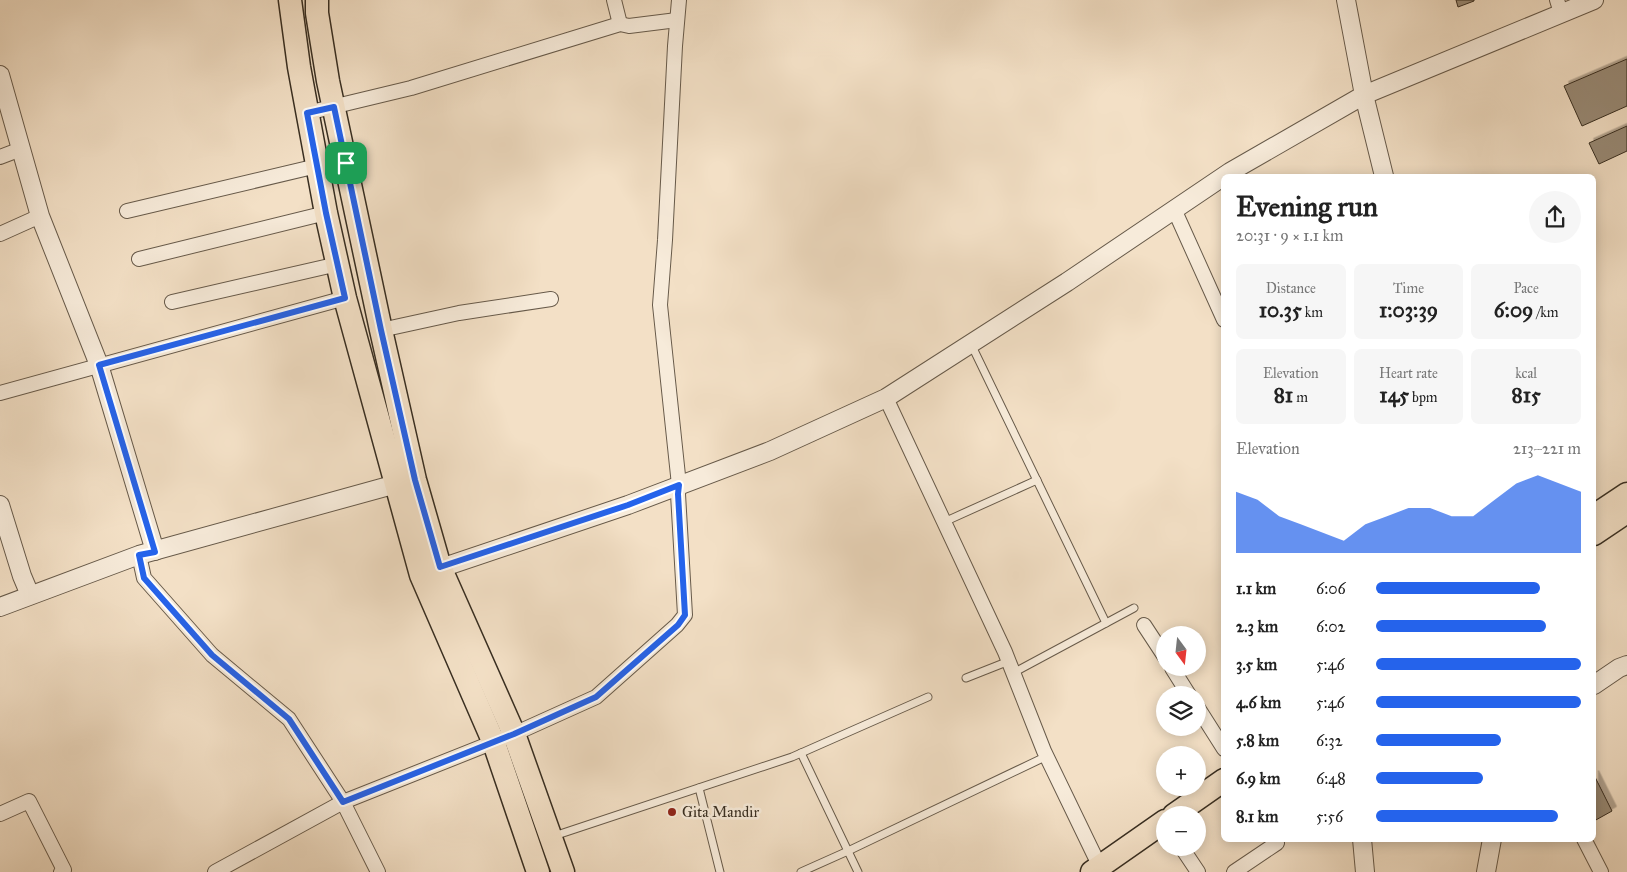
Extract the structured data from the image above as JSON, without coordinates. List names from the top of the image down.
{
  "places": ["Gita Mandir"],
  "north": "bottom",
  "page": {
    "heading": ["Evening run", "20:31 · 9 × 1.1 km"],
    "stats": [
      ["Distance", "10.35 km"],
      ["Time", "1:03:39"],
      ["Pace", "6:09 /km"],
      ["Elevation", "81 m"],
      ["Heart rate", "145 bpm"],
      ["kcal", "815"]
    ],
    "chart": ["Elevation", "213–221 m"],
    "list": [
      {
        "name": "1.1 km",
        "note": "6:06"
      },
      {
        "name": "2.3 km",
        "note": "6:02"
      },
      {
        "name": "3.5 km",
        "note": "5:46"
      },
      {
        "name": "4.6 km",
        "note": "5:46"
      },
      {
        "name": "5.8 km",
        "note": "6:32"
      },
      {
        "name": "6.9 km",
        "note": "6:48"
      },
      {
        "name": "8.1 km",
        "note": "5:56"
      }
    ],
    "map_buttons": ["+", "−"]
  }
}
